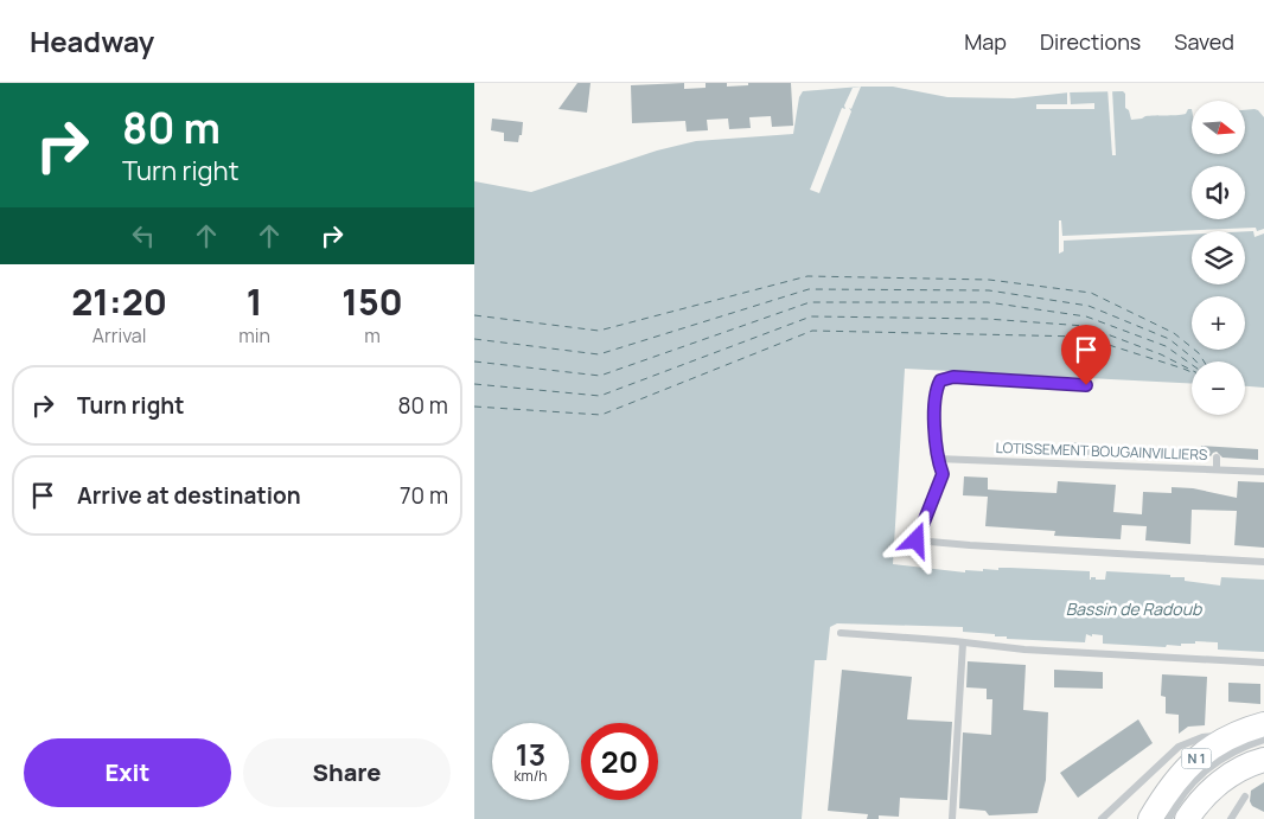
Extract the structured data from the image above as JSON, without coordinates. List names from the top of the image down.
{
  "streets": {
    "main road": ["N 1"],
    "lane": ["LOTISSEMENT BOUGAINVILLIERS"]
  },
  "water": ["Bassin de Radoub"],
  "north": "right",
  "page": {
    "header": "Headway",
    "nav": ["Map", "Directions", "Saved"],
    "turn": ["80 m", "Turn right"],
    "map_buttons": ["+", "−"],
    "eta": [
      "21:20",
      "Arrival",
      "1",
      "min",
      "150",
      "m"
    ],
    "list": [
      {
        "name": "Turn right",
        "value": "80 m"
      },
      {
        "name": "Arrive at destination",
        "value": "70 m"
      }
    ],
    "speed": "13 km/h",
    "limit": "20",
    "buttons": ["Exit", "Share"]
  }
}
